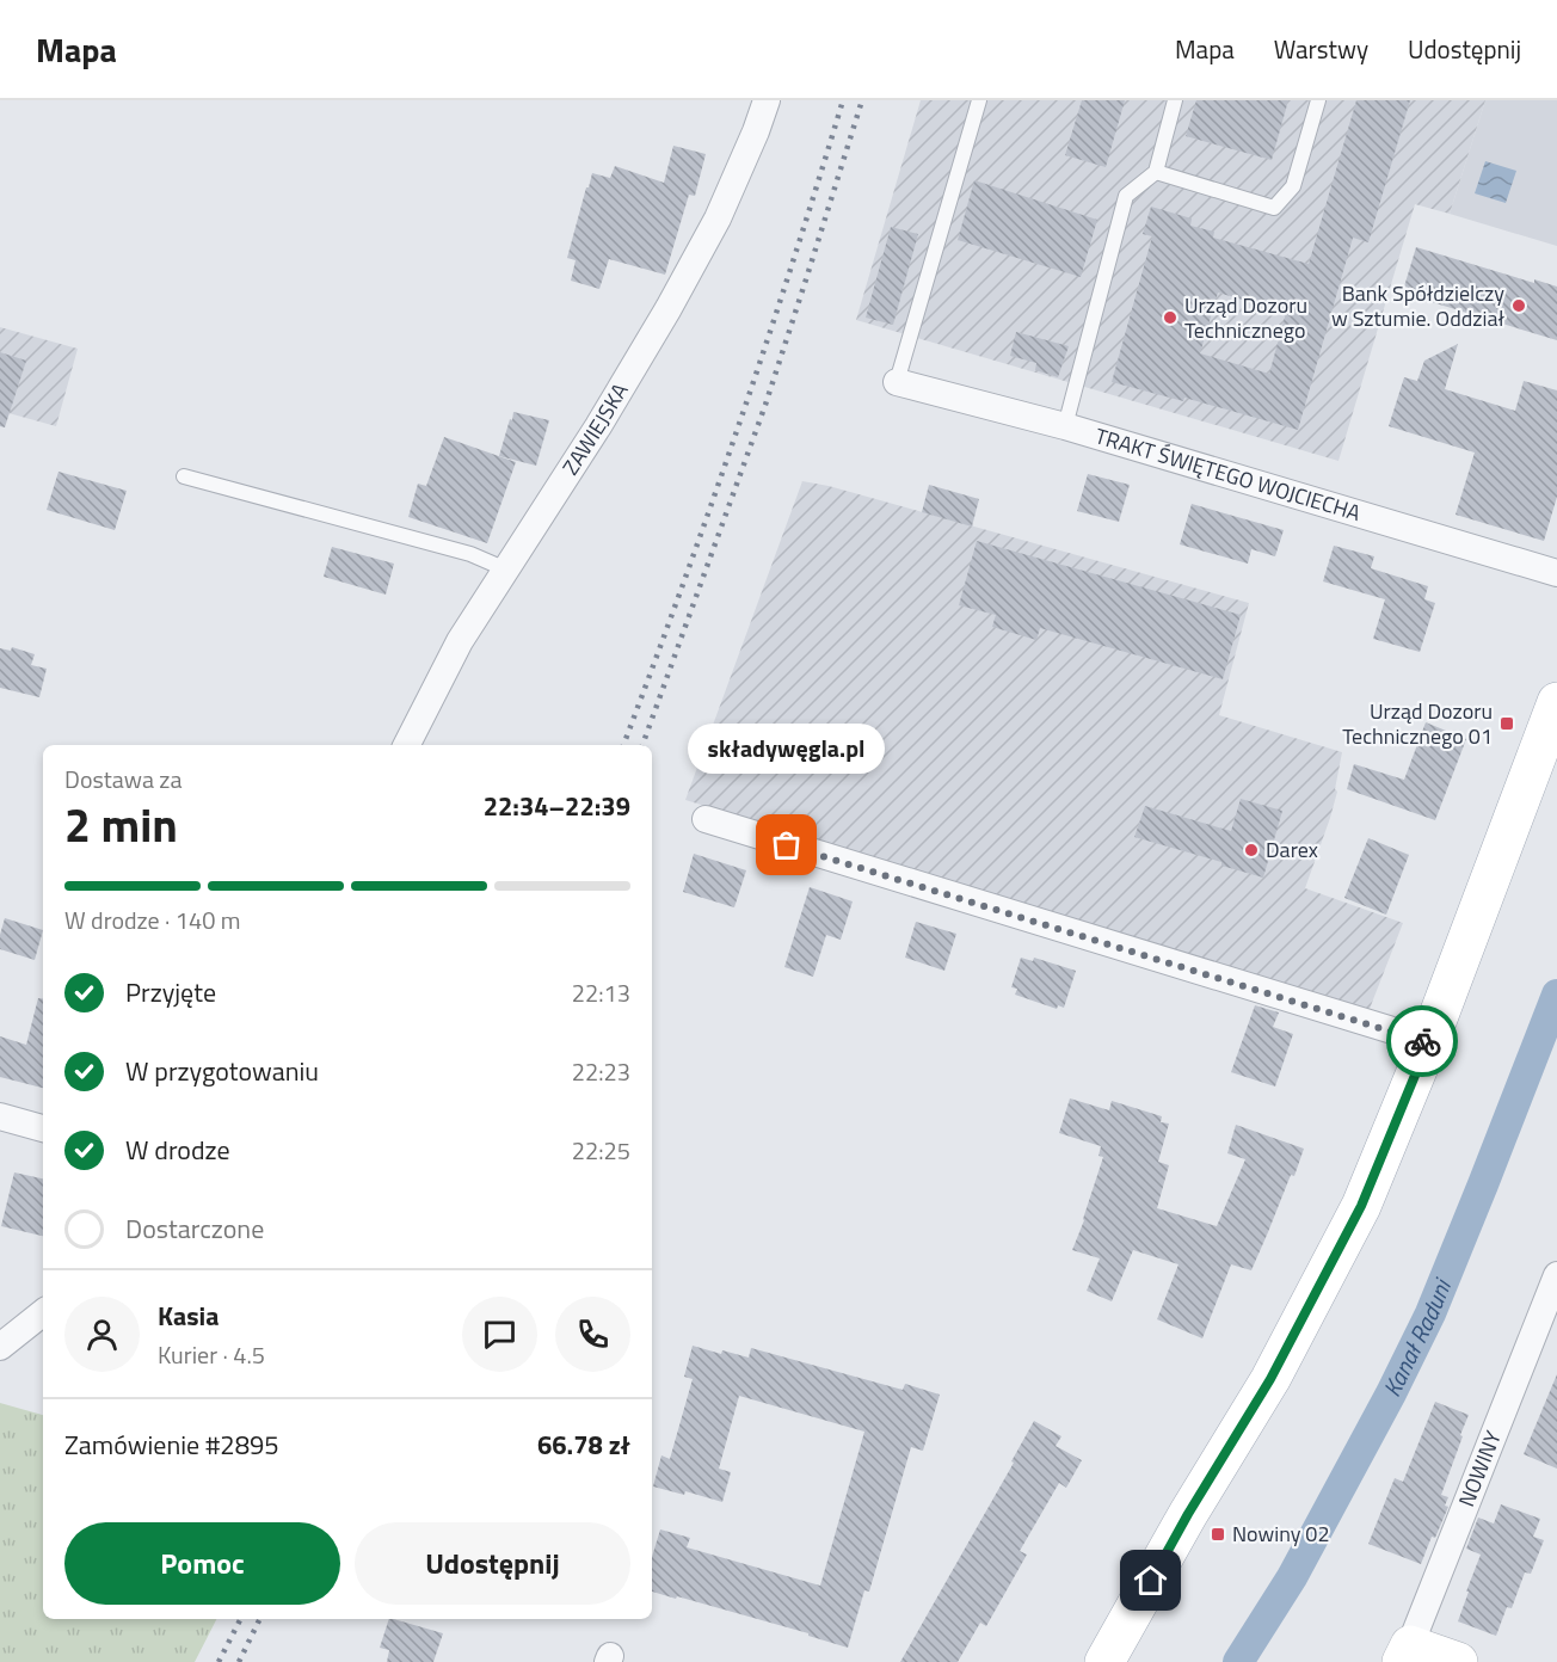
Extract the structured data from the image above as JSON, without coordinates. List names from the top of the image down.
{
  "streets": {
    "street": ["ZAWIEJSKA", "TRAKT ŚWIĘTEGO WOJCIECHA", "NOWINY"]
  },
  "water": ["Kanał Raduni"],
  "places": {
    "other": [
      "Bank Spółdzielczy w Sztumie. Oddział",
      "Urząd Dozoru Technicznego",
      "składywęgla.pl",
      "Darex"
    ],
    "transit": ["Urząd Dozoru Technicznego 01", "Nowiny 02"]
  },
  "page": {
    "header": "Mapa",
    "nav": ["Mapa", "Warstwy", "Udostępnij"],
    "bubble": "składywęgla.pl",
    "heading": ["2 min", "Dostawa za", "22:34–22:39"],
    "panel": [
      "Kasia",
      "Kurier · 4.5",
      "Zamówienie #2895",
      "66.78 zł"
    ],
    "bar": "W drodze · 140 m",
    "list": [
      ["Przyjęte", "22:13"],
      ["W przygotowaniu", "22:23"],
      ["W drodze", "22:25"],
      "Dostarczone"
    ],
    "buttons": ["Pomoc", "Udostępnij"]
  }
}
